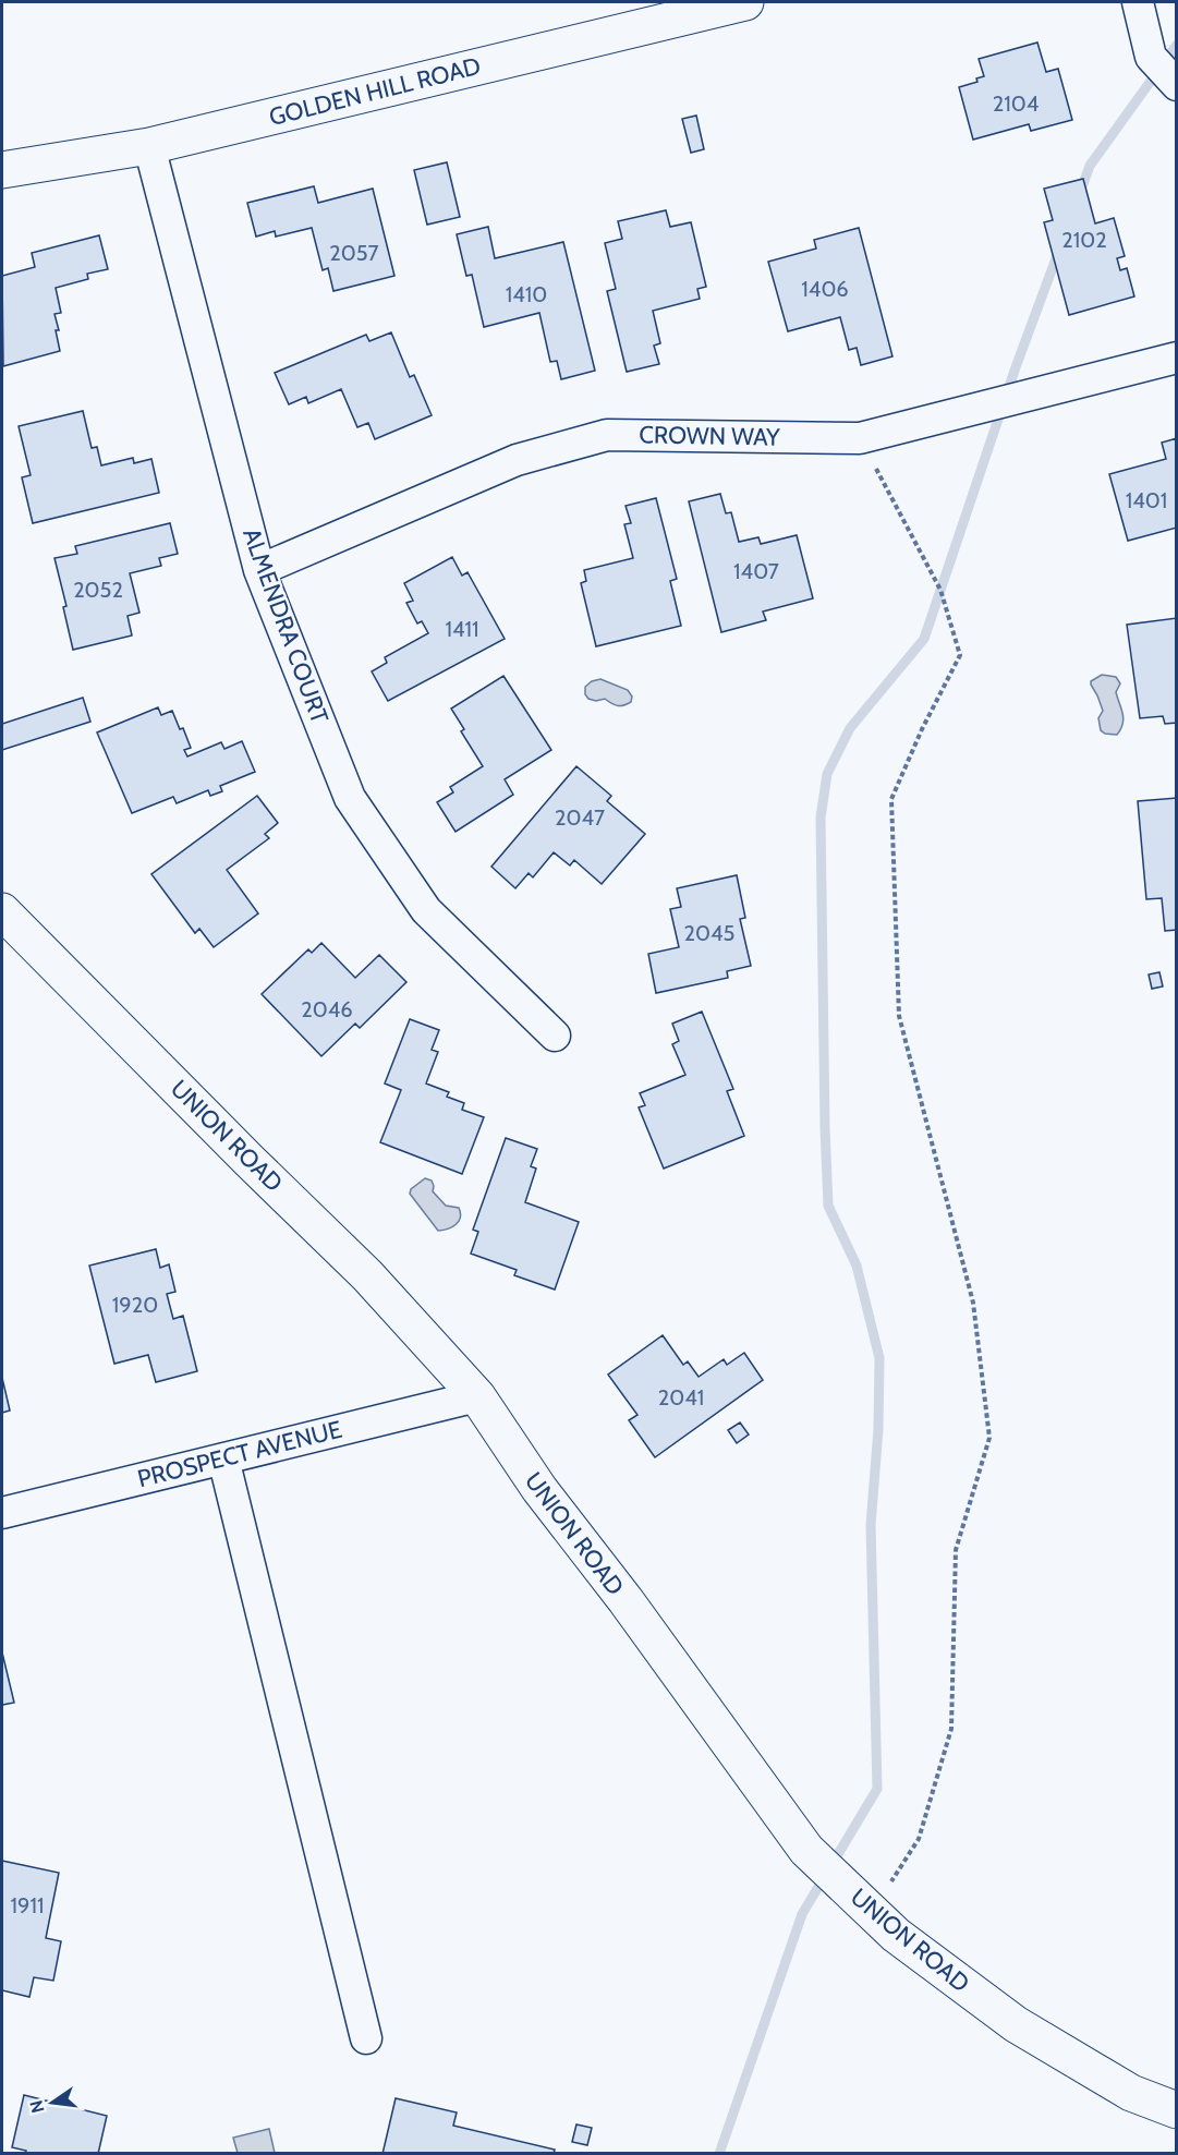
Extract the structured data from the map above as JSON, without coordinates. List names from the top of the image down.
{
  "streets": {
    "main road": ["GOLDEN HILL ROAD", "UNION ROAD"],
    "street": ["CROWN WAY", "ALMENDRA COURT", "PROSPECT AVENUE"]
  },
  "crossings": [
    ["GOLDEN HILL ROAD", "ALMENDRA COURT"],
    ["CROWN WAY", "ALMENDRA COURT"],
    ["UNION ROAD", "PROSPECT AVENUE"]
  ],
  "house_numbers": [
    "2104",
    "2102",
    "2057",
    "1406",
    "1410",
    "1401",
    "1407",
    "2052",
    "1411",
    "2047",
    "2045",
    "2046",
    "1920",
    "2041",
    "1911"
  ],
  "north": "left"
}
